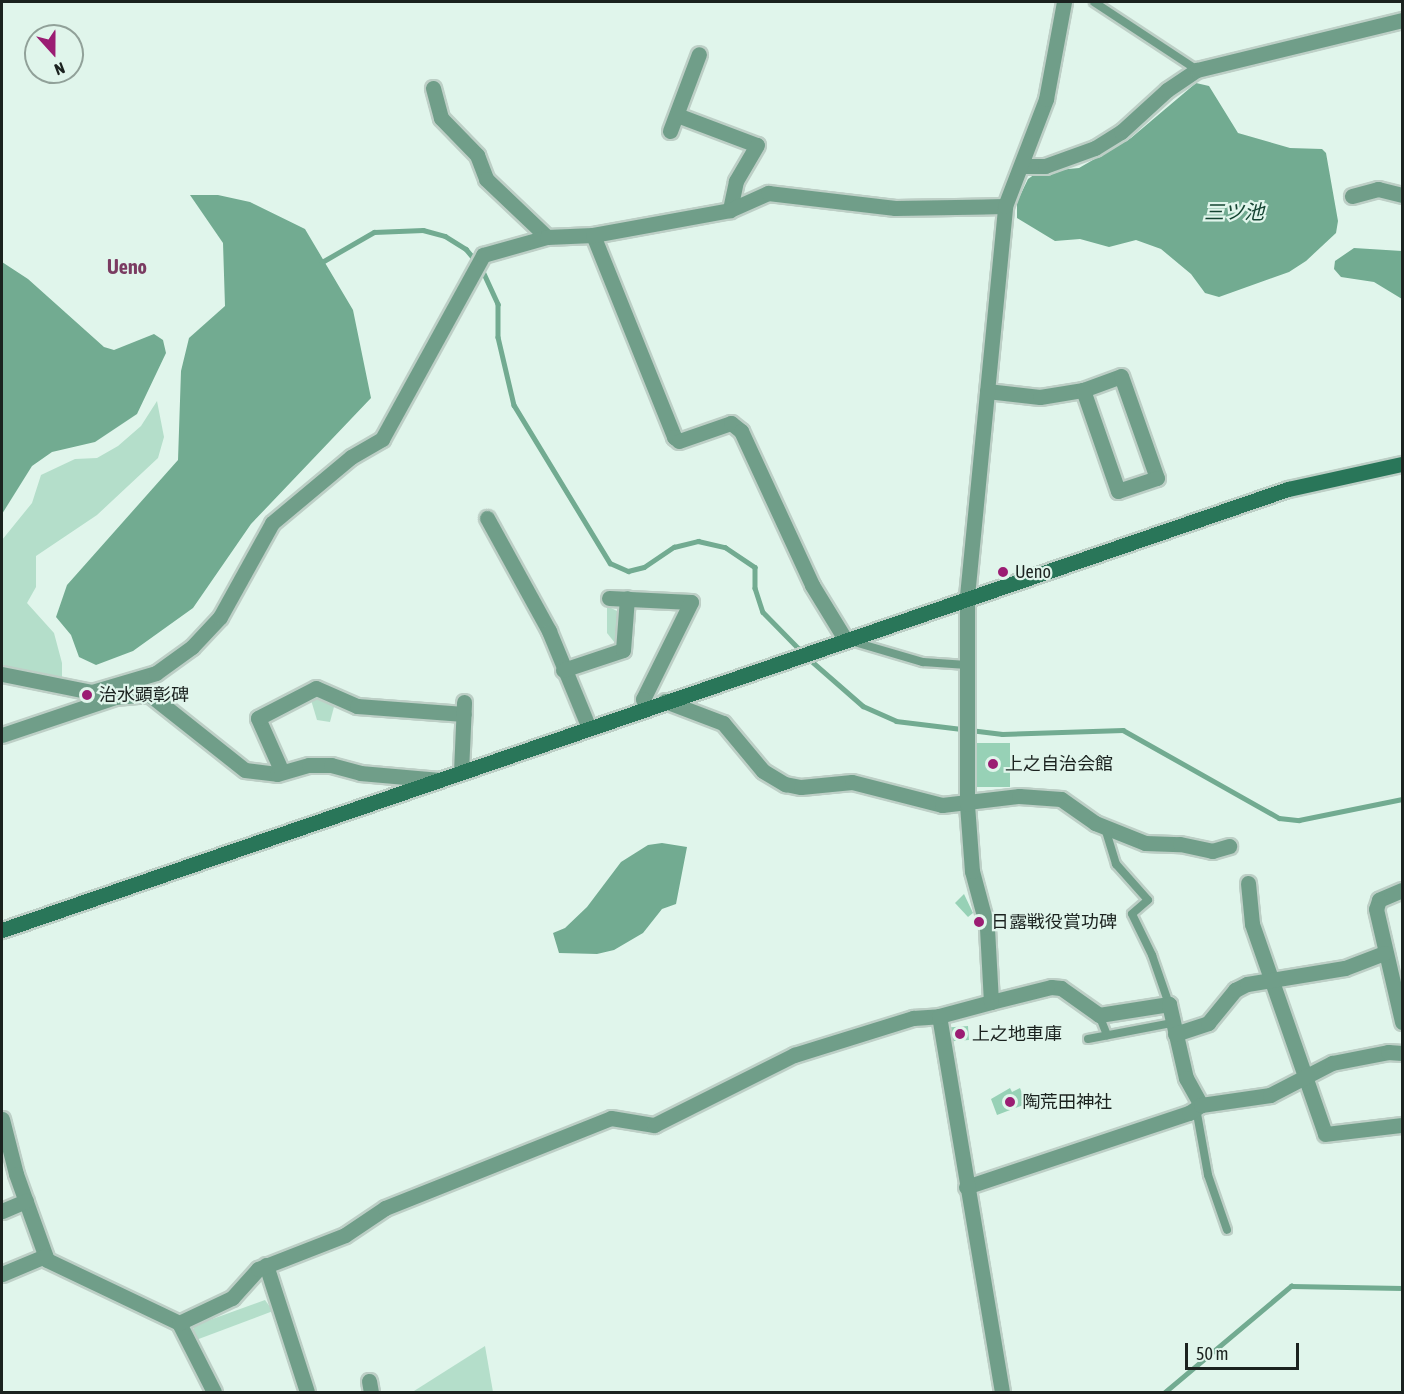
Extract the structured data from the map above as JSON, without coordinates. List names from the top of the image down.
{
  "districts": ["Ueno"],
  "water": ["三ツ池"],
  "places": [
    "Ueno",
    "治水顕彰碑",
    "上之自治会館",
    "日露戦役賞功碑",
    "上之地車庫",
    "陶荒田神社"
  ],
  "scale_bar": "50 m",
  "north": "bottom"
}
